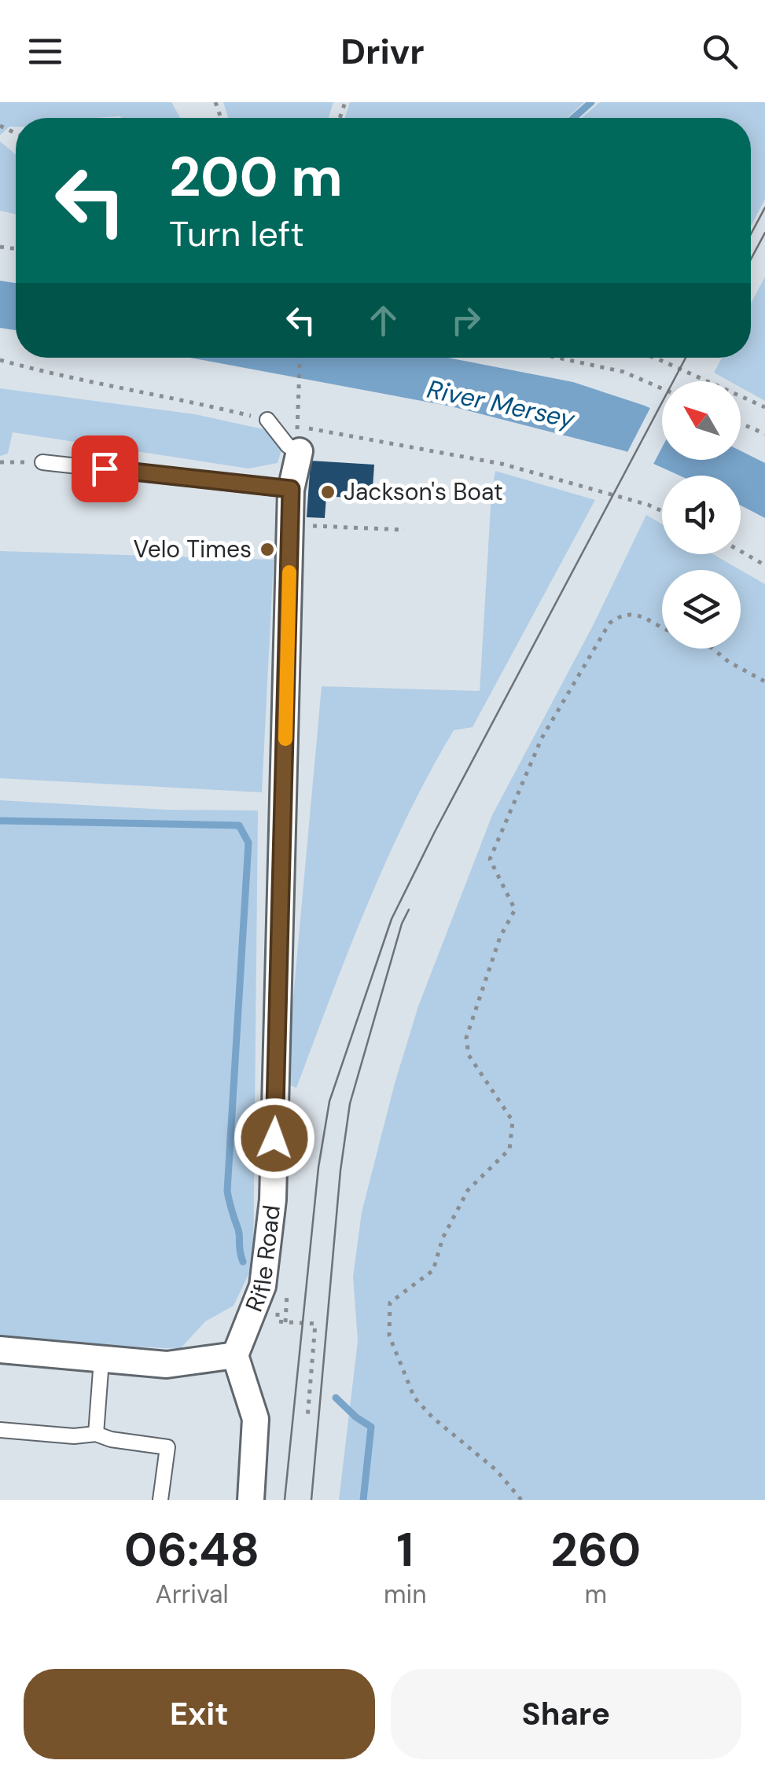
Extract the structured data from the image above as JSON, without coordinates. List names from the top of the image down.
{
  "streets": {
    "street": ["Rifle Road"]
  },
  "water": ["River Mersey"],
  "places": ["Jackson's Boat", "Velo Times"],
  "north": "top left",
  "page": {
    "header": "Drivr",
    "turn": ["200 m", "Turn left"],
    "eta": [
      "06:48",
      "Arrival",
      "1",
      "min",
      "260",
      "m"
    ],
    "buttons": ["Exit", "Share"]
  }
}
